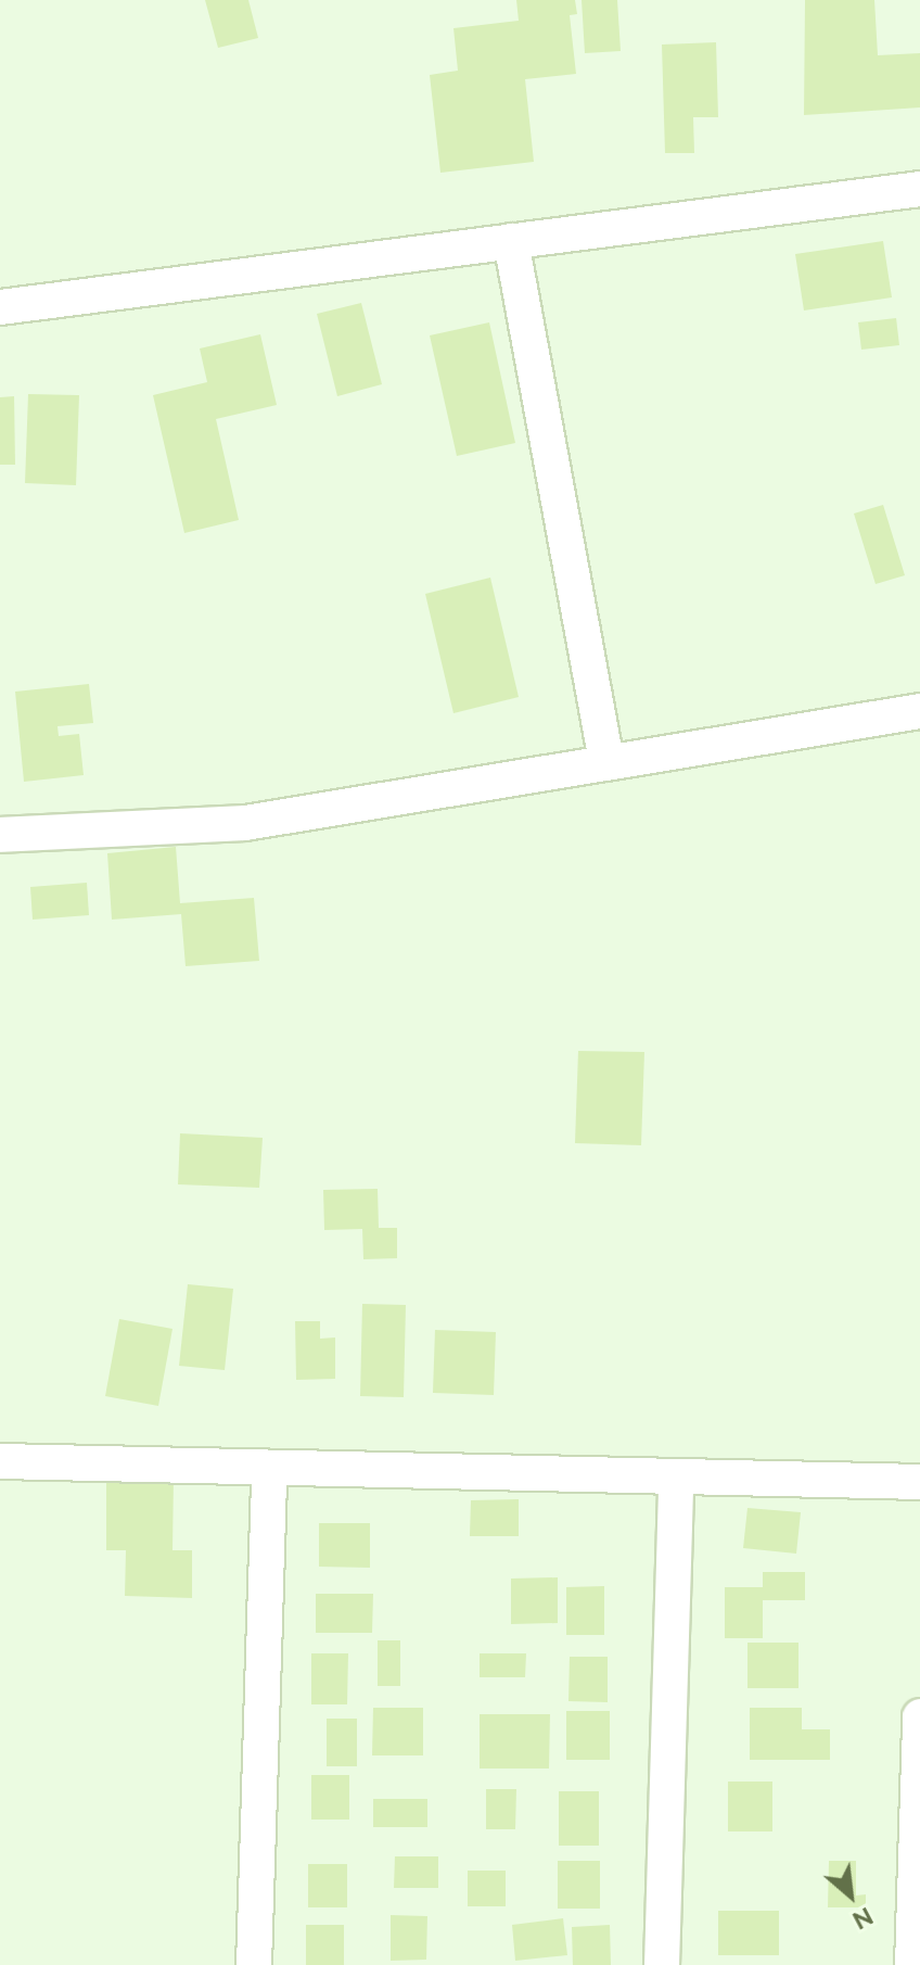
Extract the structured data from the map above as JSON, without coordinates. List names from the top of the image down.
{
  "north": "bottom right"
}
